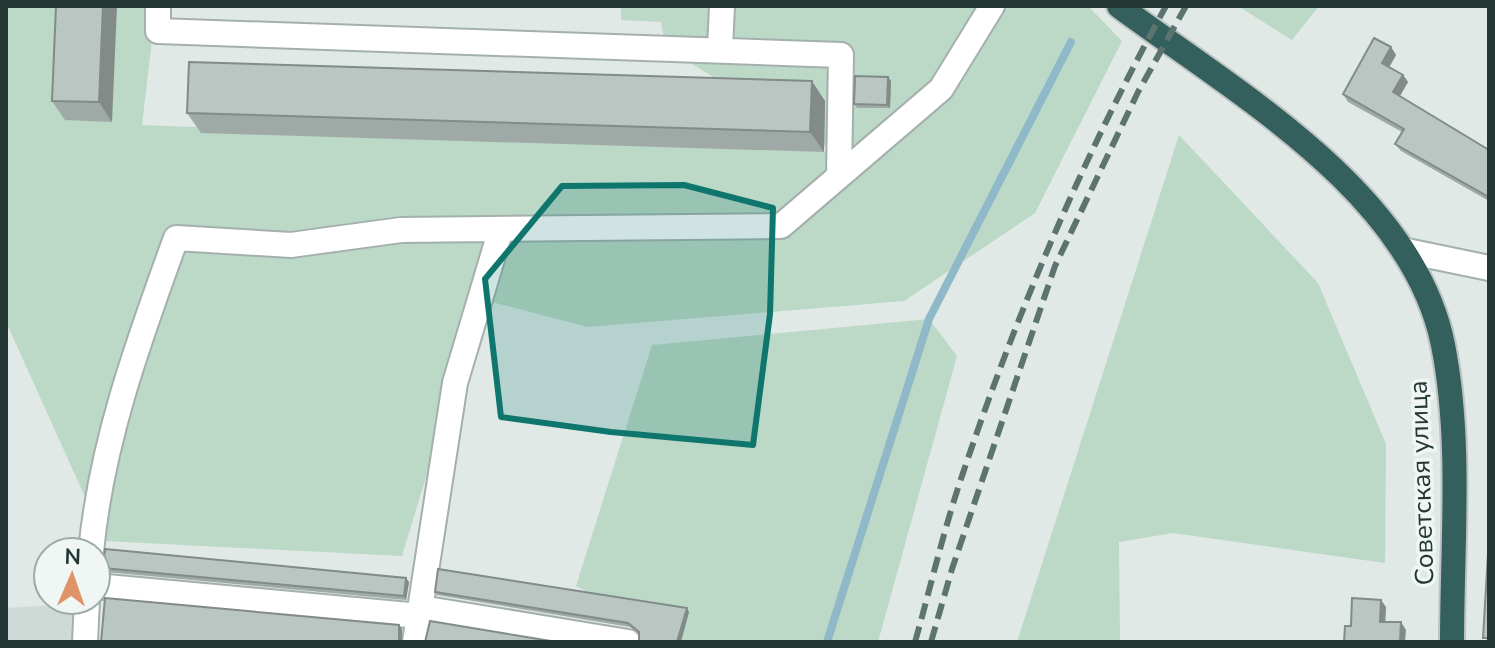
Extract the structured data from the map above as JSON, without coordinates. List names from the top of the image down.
{
  "streets": {
    "highway": ["Советская улица"]
  },
  "north": "top"
}
